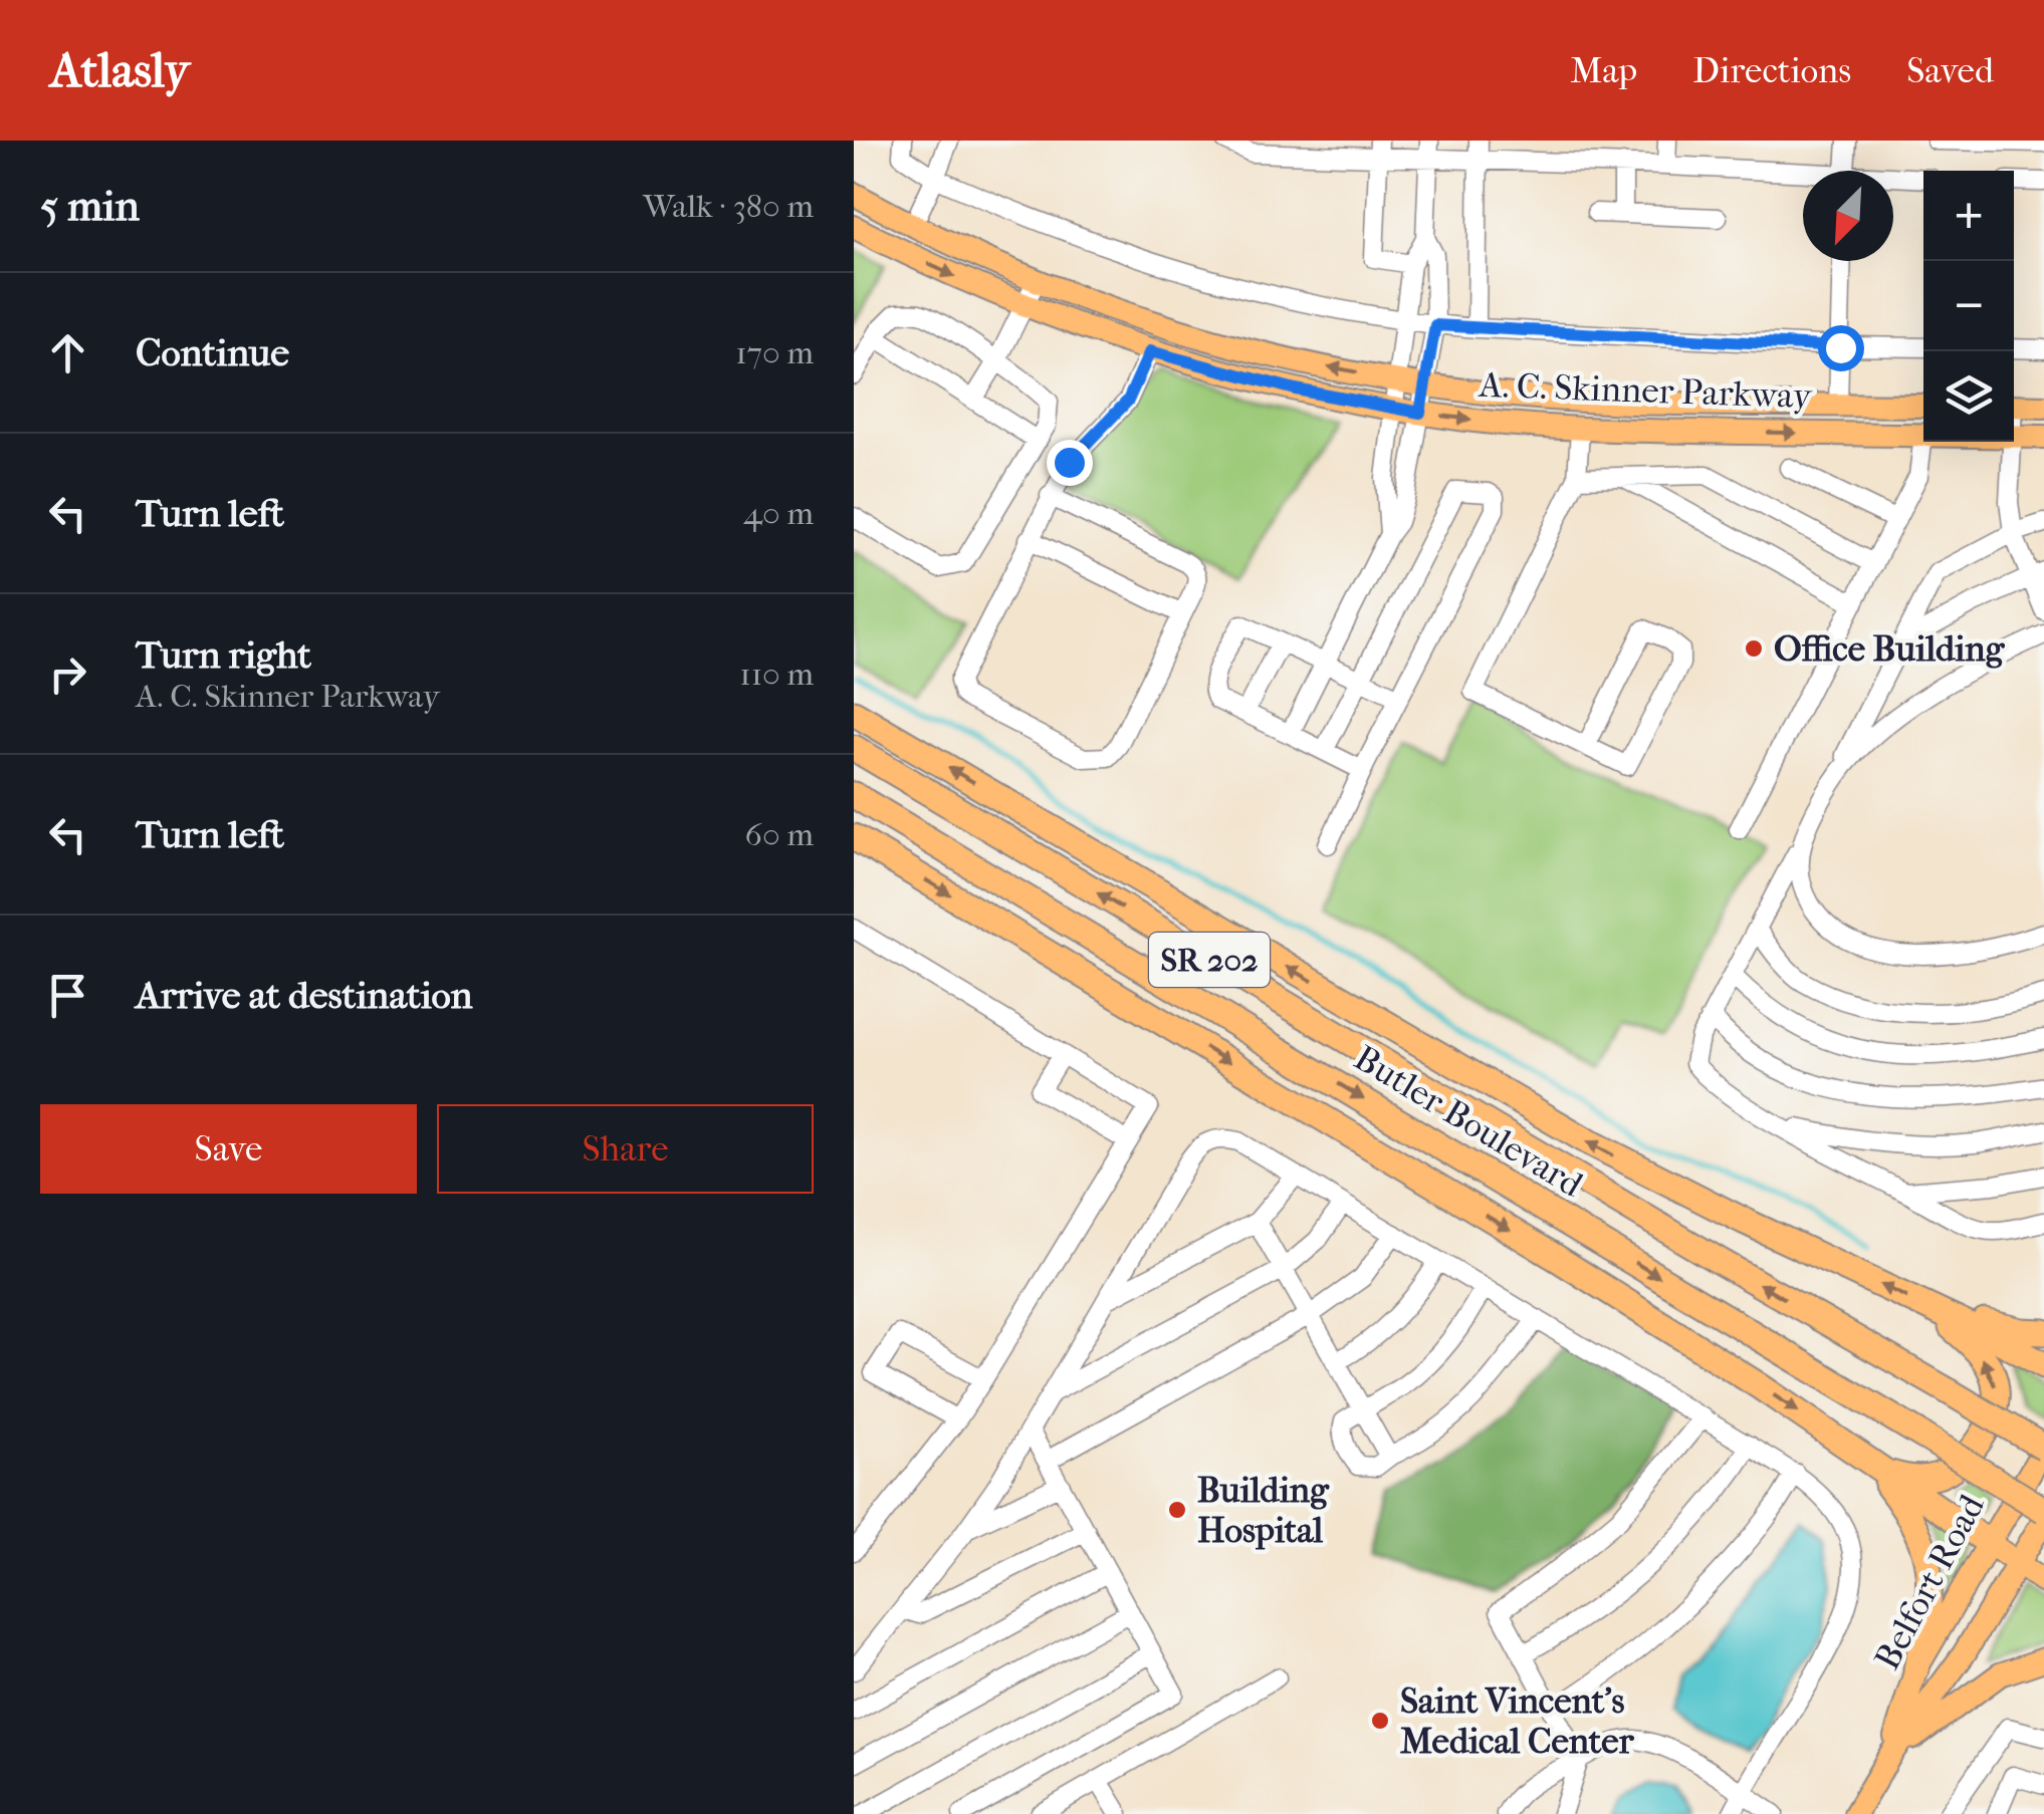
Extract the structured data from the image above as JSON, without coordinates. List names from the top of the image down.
{
  "streets": {
    "highway": ["SR 202", "Butler Boulevard"],
    "main road": ["A. C. Skinner Parkway", "Belfort Road"]
  },
  "crossings": [
    ["Butler Boulevard", "Belfort Road"]
  ],
  "places": ["Office Building", "Building Hospital", "Saint Vincent's Medical Center"],
  "north": "bottom left",
  "page": {
    "header": "Atlasly",
    "nav": ["Map", "Directions", "Saved"],
    "heading": ["5 min", "Walk · 380 m"],
    "map_buttons": ["+", "−"],
    "list": [
      ["Continue", "170 m"],
      ["Turn left", "40 m"],
      ["Turn right", "A. C. Skinner Parkway", "110 m"],
      ["Turn left", "60 m"],
      "Arrive at destination"
    ],
    "buttons": ["Save", "Share"]
  }
}
